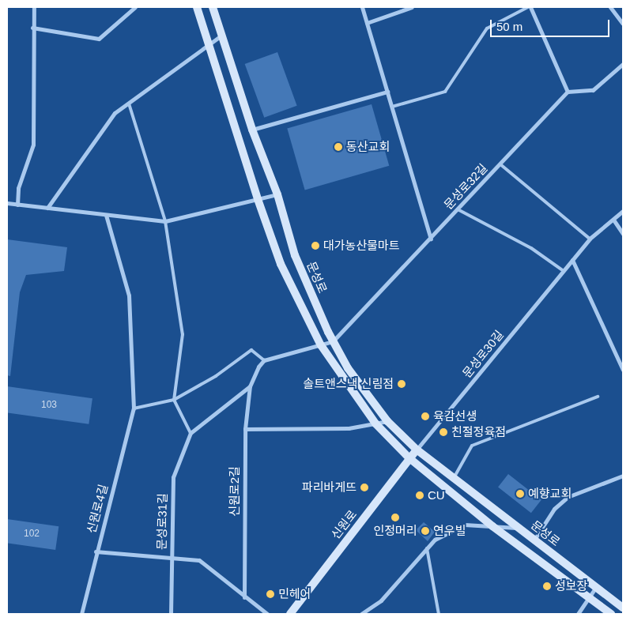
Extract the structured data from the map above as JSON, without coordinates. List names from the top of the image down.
{
  "streets": {
    "main road": ["문성로", "신원로"],
    "street": [
      "문성로32길",
      "문성로30길",
      "신원로2길",
      "신원로4길",
      "문성로31길"
    ]
  },
  "crossings": [
    ["문성로32길", "문성로"],
    ["문성로", "문성로30길"],
    ["문성로", "신원로"],
    ["문성로30길", "신원로"]
  ],
  "places": [
    "동산교회",
    "대가농산물마트",
    "솔트앤스낵 신림점",
    "육감선생",
    "친절정육점",
    "파리바게뜨",
    "예향교회",
    "CU",
    "인정머리",
    "연우빌",
    "성보장",
    "민헤어"
  ],
  "house_numbers": ["103", "102"],
  "scale_bar": "50 m"
}
